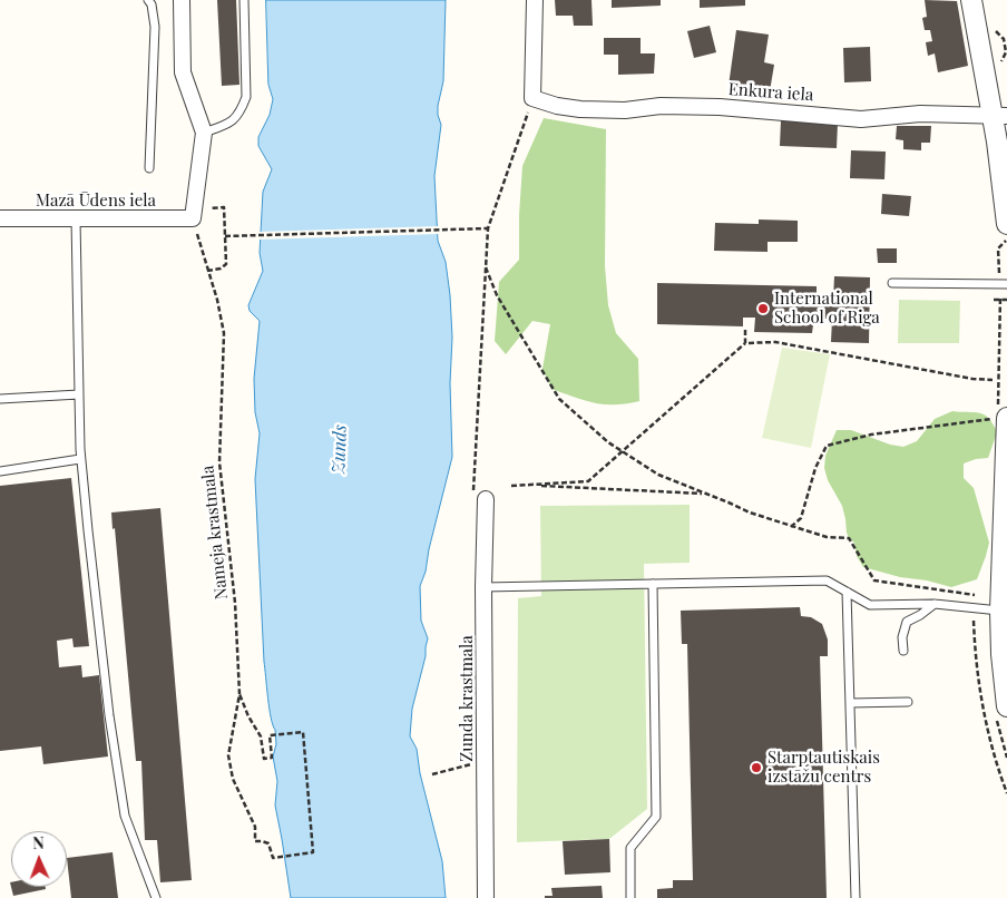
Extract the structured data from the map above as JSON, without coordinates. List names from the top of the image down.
{
  "streets": {
    "street": ["Enkura iela", "Mazā Ūdens iela", "Zunda krastmala"],
    "path": ["Nameja krastmala"]
  },
  "crossings": [
    ["Mazā Ūdens iela", "Nameja krastmala"]
  ],
  "water": ["Zunds"],
  "places": ["International School of Riga", "Starptautiskais izstāžu centrs"],
  "north": "top"
}
